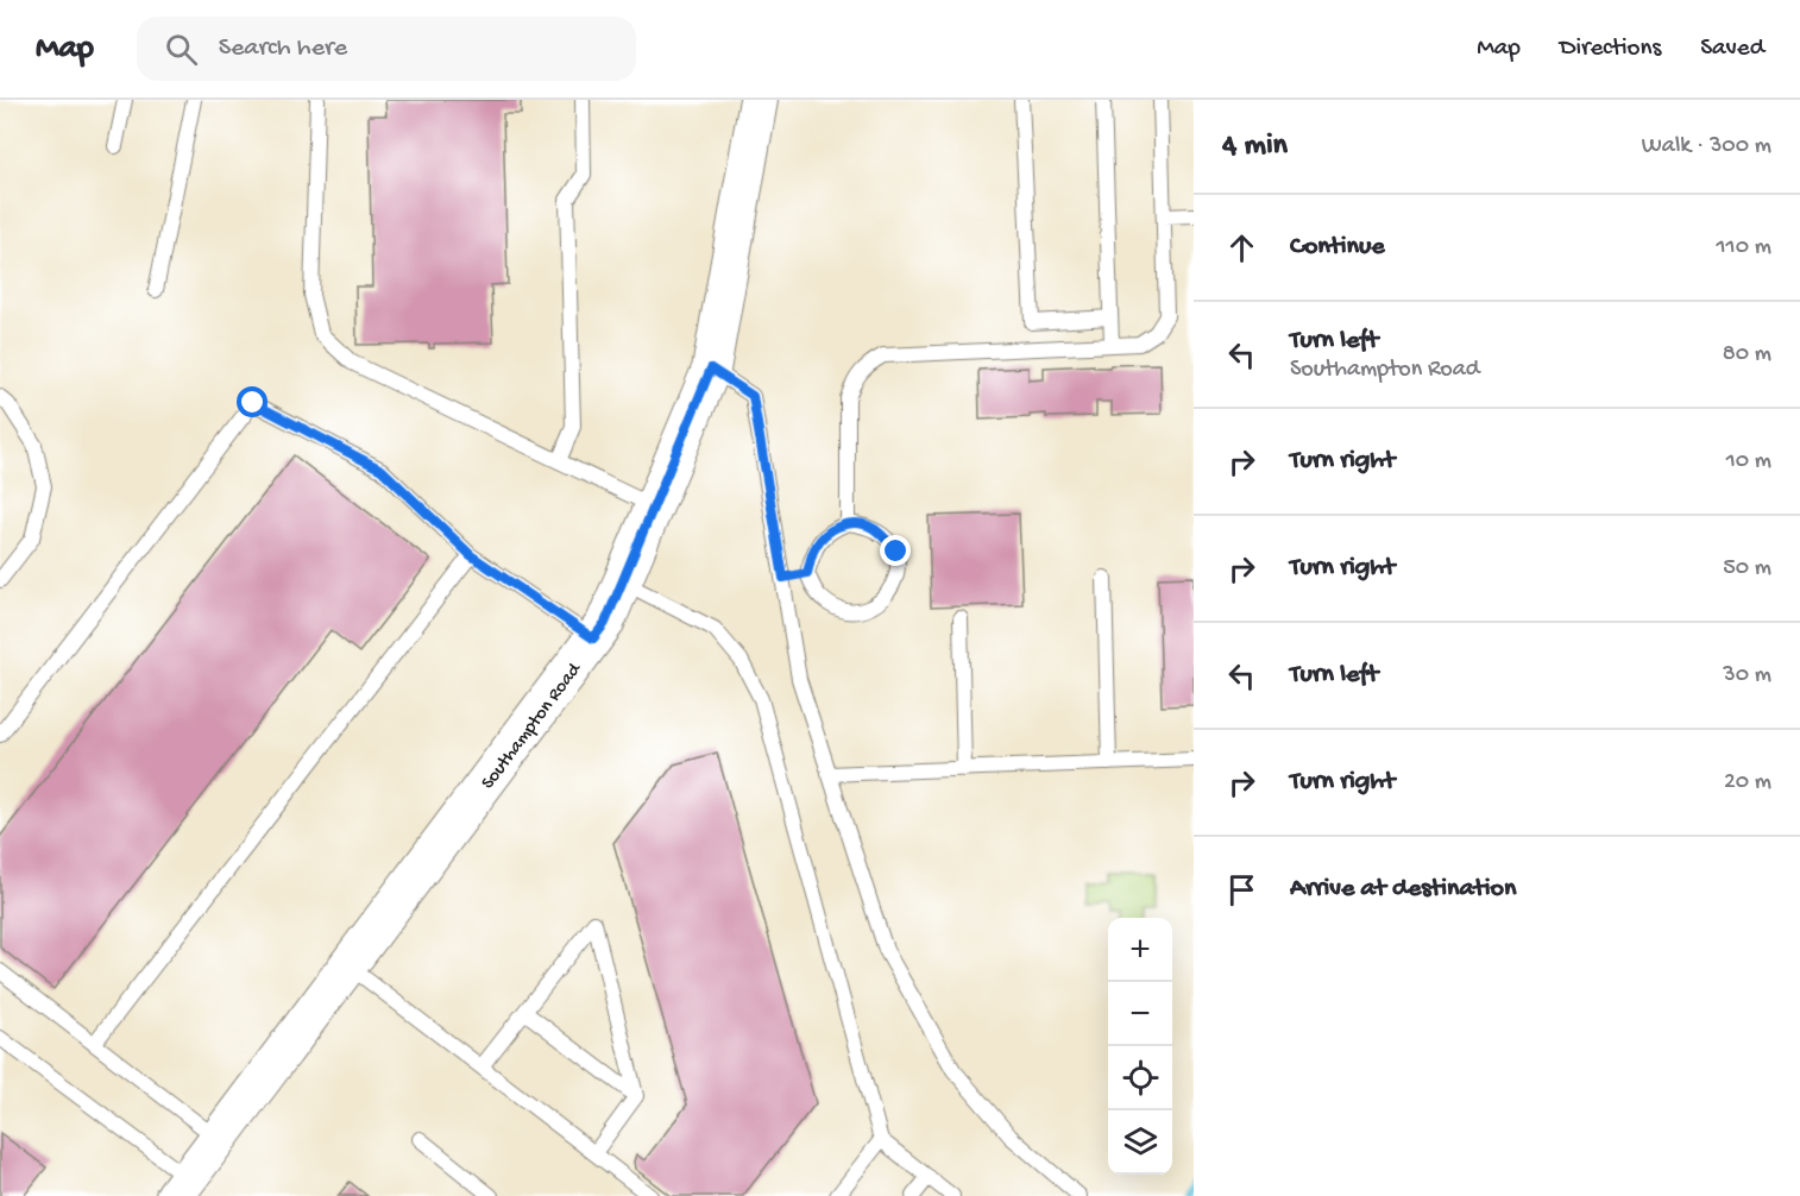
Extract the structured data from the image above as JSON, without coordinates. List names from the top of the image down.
{
  "streets": {
    "street": ["Southampton Road"]
  },
  "page": {
    "header": "Map",
    "search": "Search here",
    "nav": ["Map", "Directions", "Saved"],
    "heading": ["4 min", "Walk · 300 m"],
    "list": [
      ["Continue", "110 m"],
      ["Turn left", "Southampton Road", "80 m"],
      ["Turn right", "10 m"],
      ["Turn right", "50 m"],
      ["Turn left", "30 m"],
      ["Turn right", "20 m"],
      "Arrive at destination"
    ],
    "map_buttons": ["+", "−"]
  }
}
